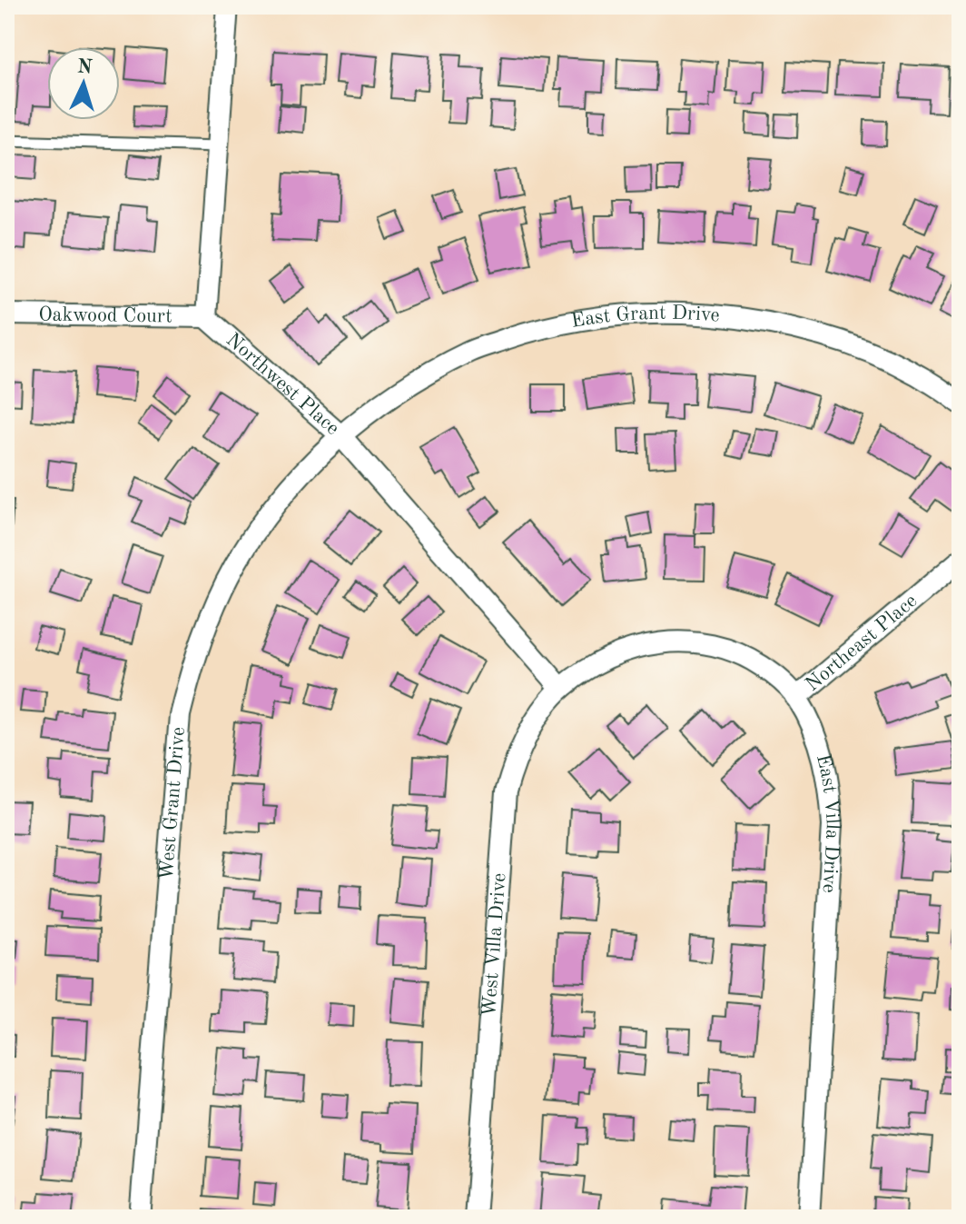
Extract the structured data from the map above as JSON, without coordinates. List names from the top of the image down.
{
  "streets": {
    "street": [
      "Oakwood Court",
      "East Grant Drive",
      "Northwest Place",
      "Northeast Place",
      "West Grant Drive",
      "East Villa Drive",
      "West Villa Drive"
    ]
  },
  "crossings": [
    ["Oakwood Court", "Northwest Place"],
    ["East Grant Drive", "Northwest Place"],
    ["East Grant Drive", "West Grant Drive"],
    ["Northwest Place", "West Grant Drive"],
    ["Northwest Place", "East Villa Drive"],
    ["Northwest Place", "West Villa Drive"],
    ["Northeast Place", "East Villa Drive"],
    ["East Villa Drive", "West Villa Drive"]
  ],
  "north": "top"
}
